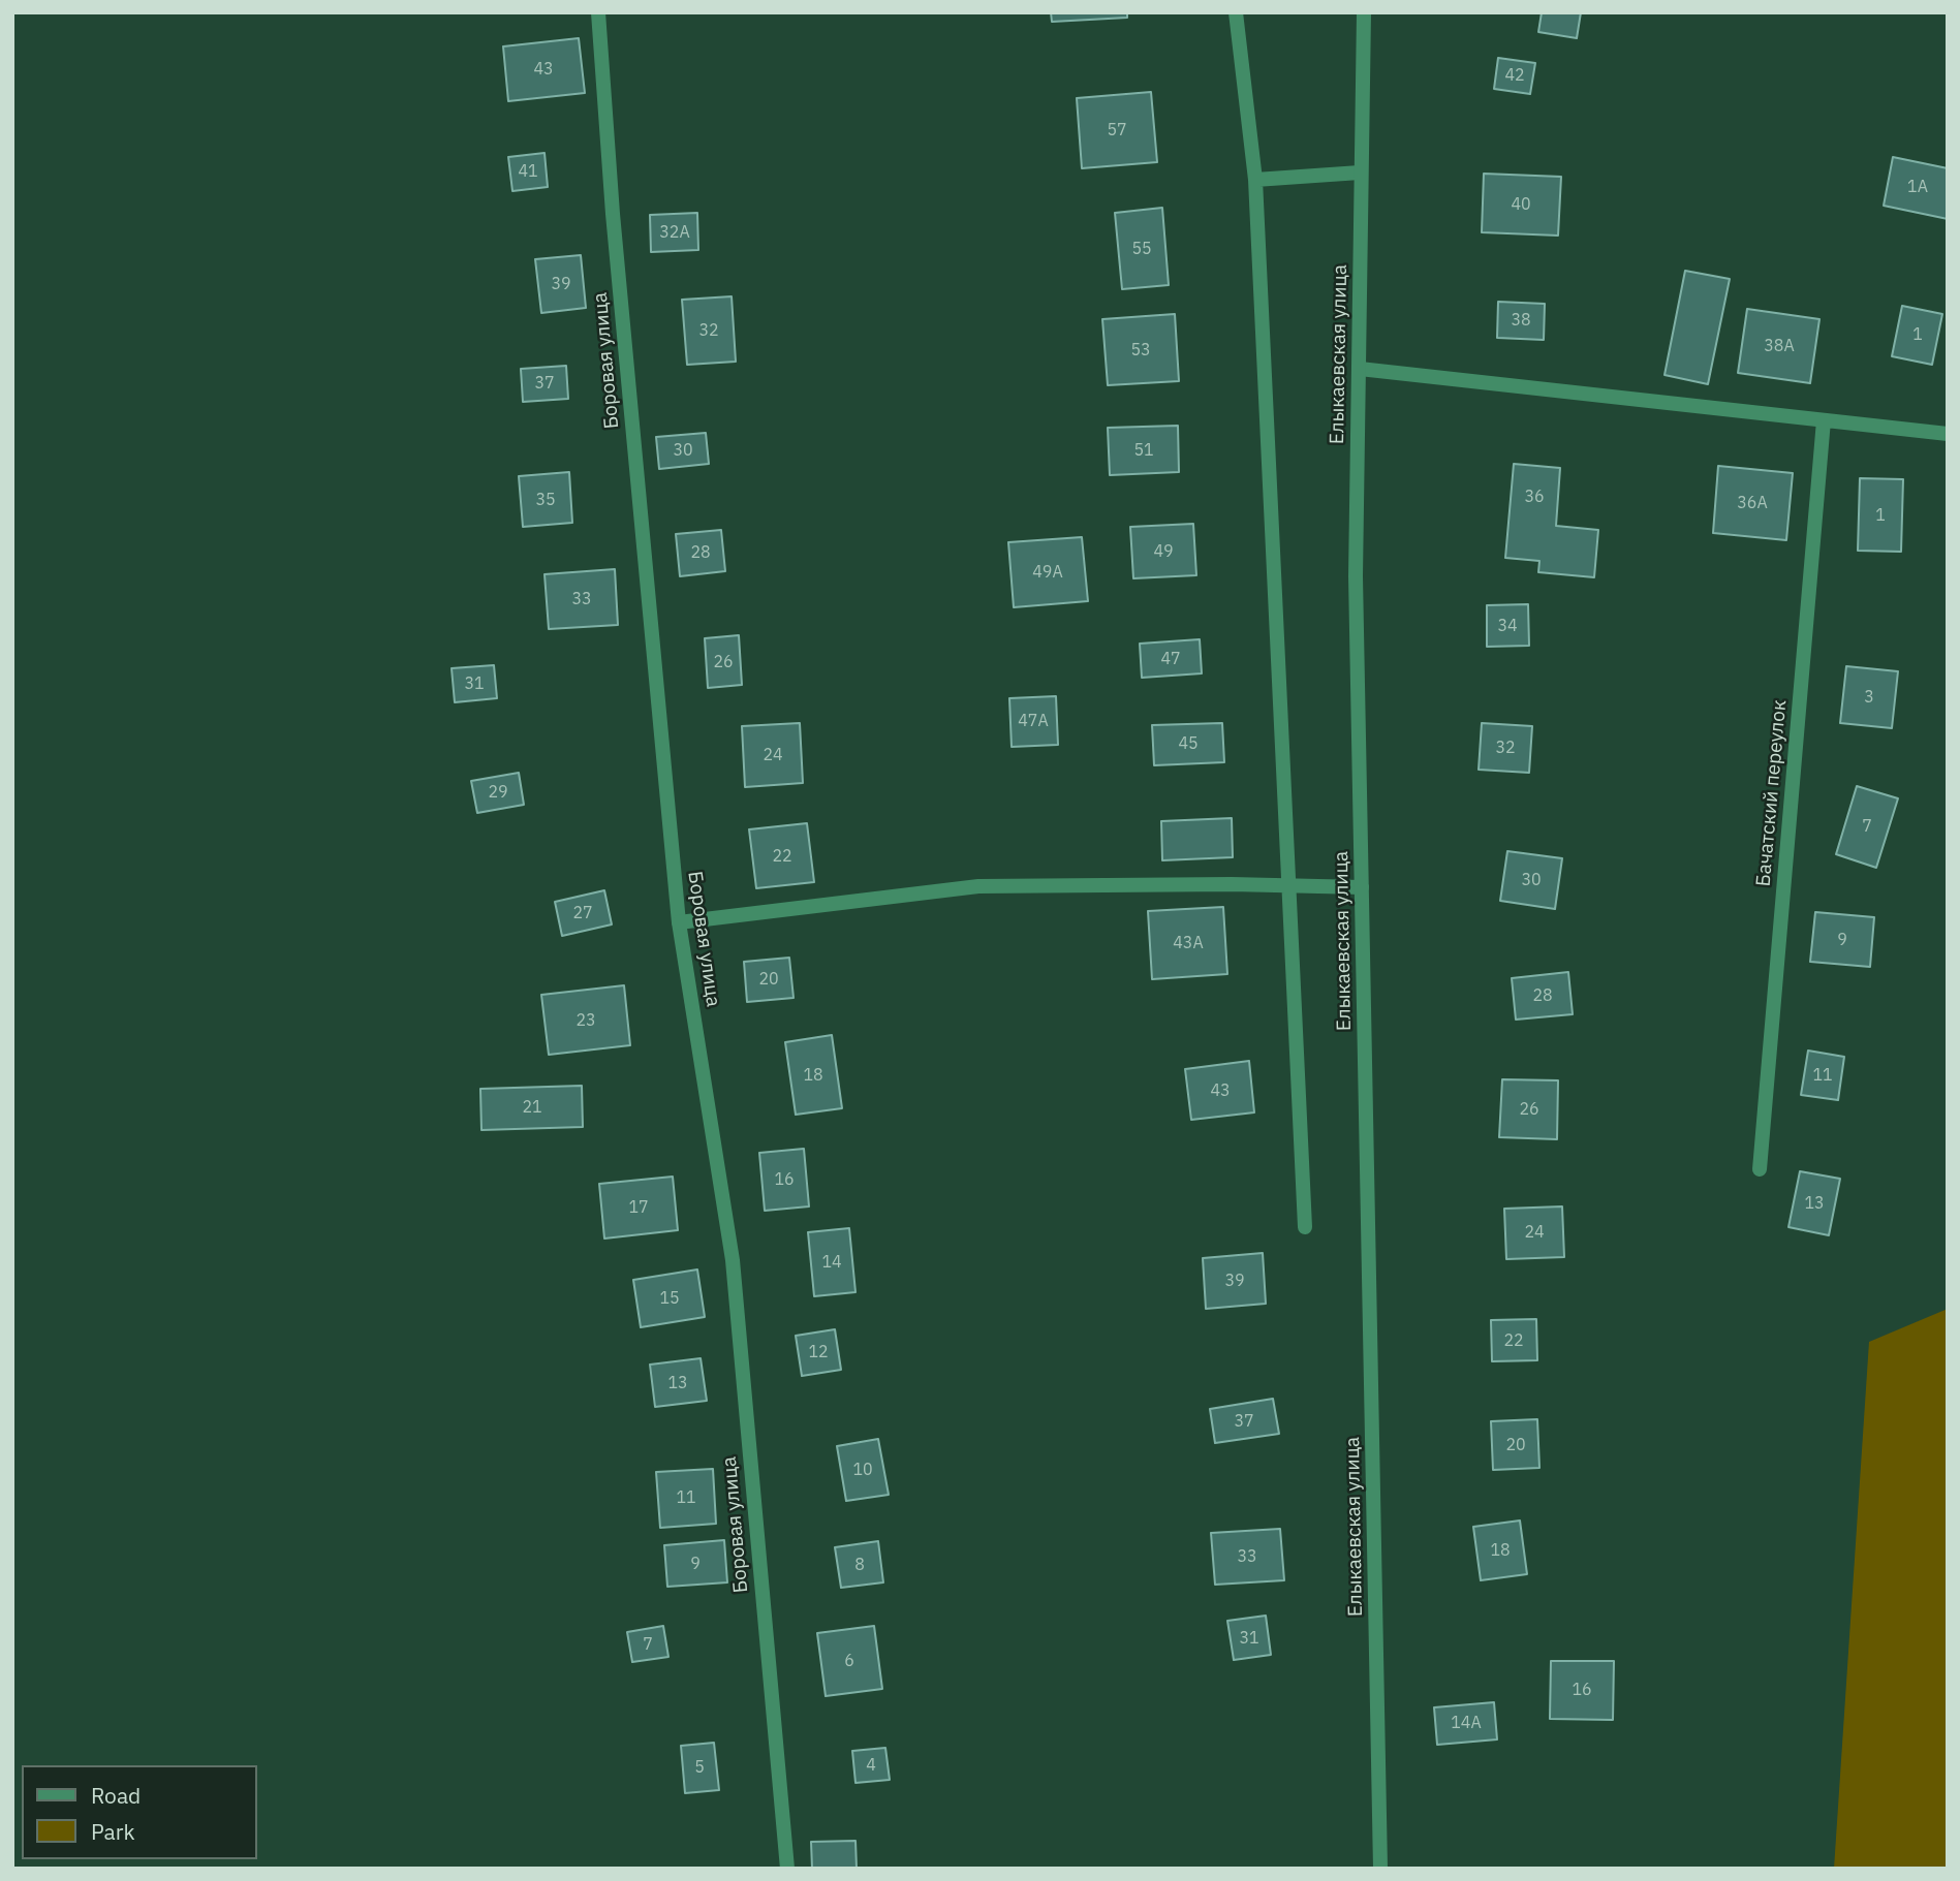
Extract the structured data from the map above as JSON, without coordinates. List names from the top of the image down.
{
  "streets": {
    "street": ["Елыкаевская улица", "Боровая улица", "Бачатский переулок"]
  },
  "house_numbers": [
    "43",
    "42",
    "57",
    "41",
    "1А",
    "40",
    "32А",
    "55",
    "39",
    "38",
    "32",
    "1",
    "38А",
    "53",
    "37",
    "30",
    "51",
    "36",
    "35",
    "36А",
    "1",
    "49",
    "28",
    "49А",
    "33",
    "34",
    "47",
    "26",
    "31",
    "3",
    "47А",
    "45",
    "32",
    "24",
    "29",
    "7",
    "22",
    "30",
    "27",
    "9",
    "43А",
    "20",
    "28",
    "23",
    "18",
    "11",
    "43",
    "21",
    "26",
    "16",
    "13",
    "17",
    "24",
    "14",
    "39",
    "15",
    "22",
    "12",
    "13",
    "37",
    "20",
    "10",
    "11",
    "18",
    "33",
    "9",
    "8",
    "31",
    "7",
    "6",
    "16",
    "14А",
    "4",
    "5"
  ],
  "legend": ["Road", "Park"]
}
